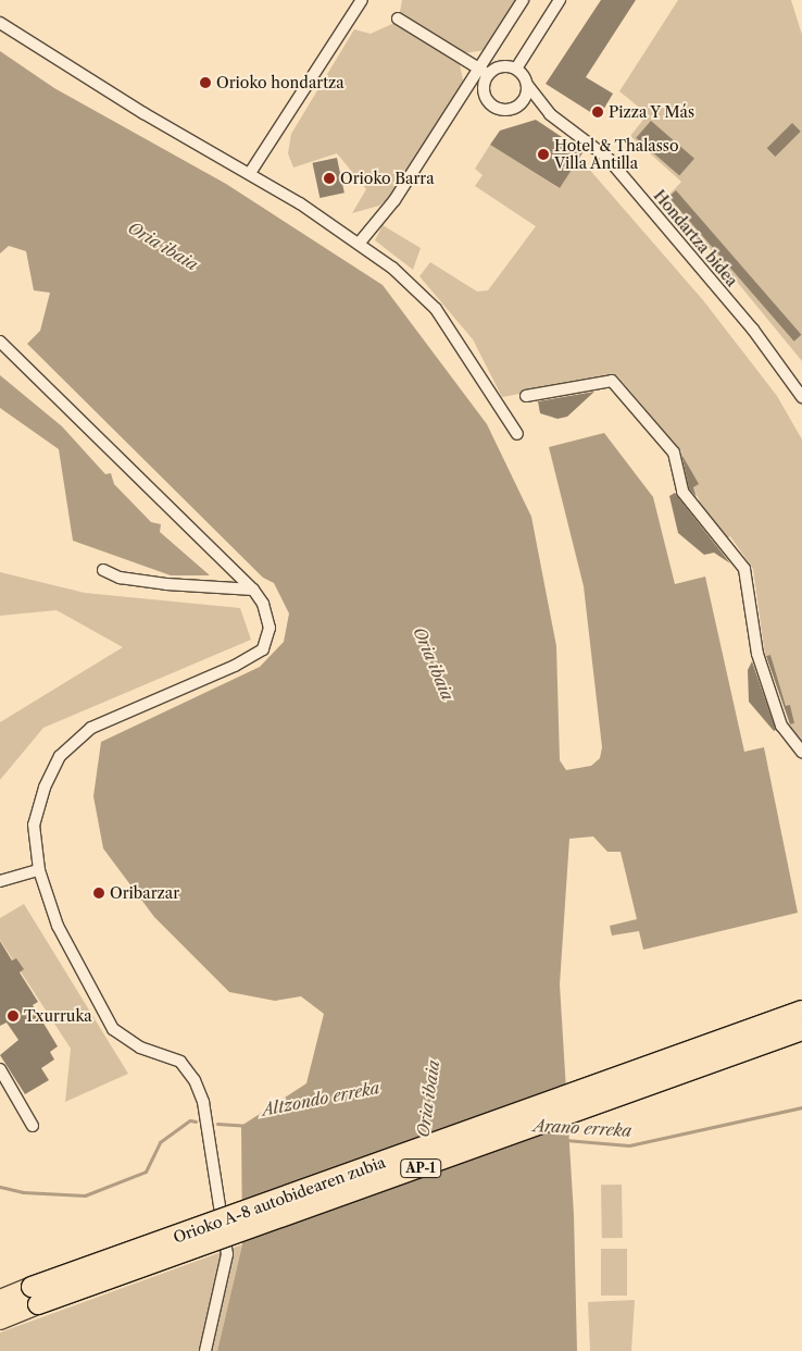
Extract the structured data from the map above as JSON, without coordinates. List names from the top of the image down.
{
  "streets": {
    "highway": ["AP-1", "Orioko A-8 autobidearen zubia"],
    "street": ["Hondartza bidea"]
  },
  "crossings": [
    ["AP-1", "Orioko A-8 autobidearen zubia"]
  ],
  "water": ["Oria ibaia", "Altzondo erreka", "Arano erreka"],
  "places": [
    "Orioko hondartza",
    "Pizza Y Más",
    "Hotel & Thalasso Villa Antilla",
    "Orioko Barra",
    "Oribarzar",
    "Txurruka"
  ]
}
